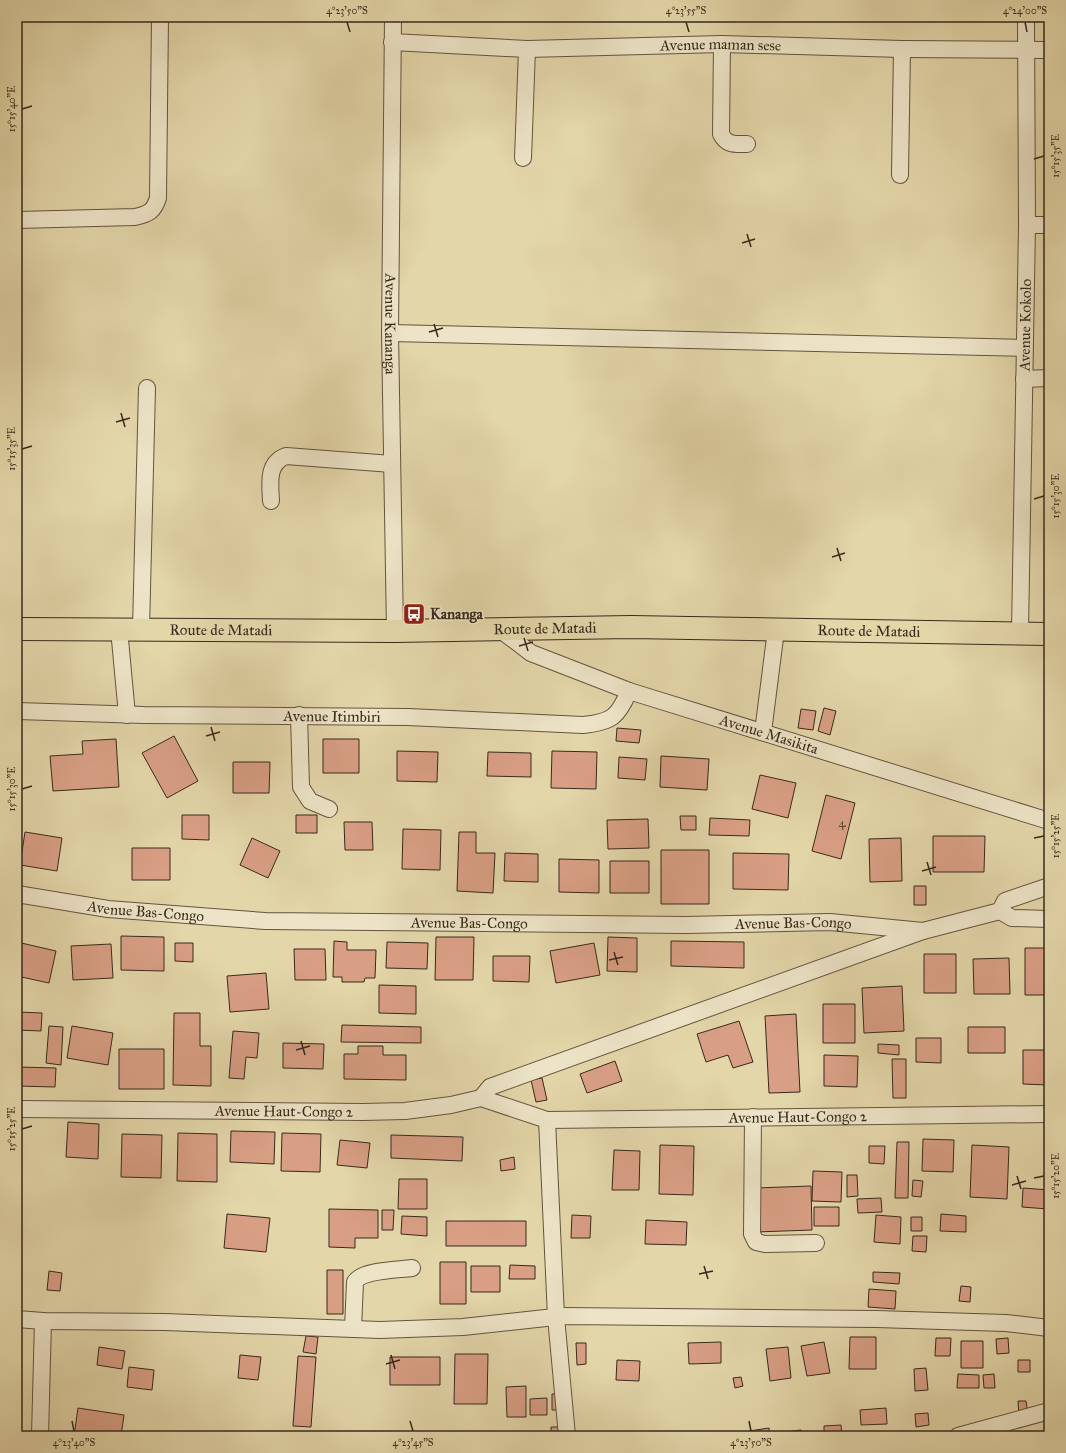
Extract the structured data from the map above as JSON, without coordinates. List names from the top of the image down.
{
  "streets": {
    "main road": ["Route de Matadi"],
    "street": [
      "Avenue maman sese",
      "Avenue Kananga",
      "Avenue Kokolo",
      "Avenue Itimbiri",
      "Avenue Masikita",
      "Avenue Bas-Congo",
      "Avenue Haut-Congo 2"
    ]
  },
  "crossings": [
    ["Avenue maman sese", "Avenue Kananga"],
    ["Avenue maman sese", "Avenue Kokolo"],
    ["Avenue Kananga", "Route de Matadi"],
    ["Avenue Kokolo", "Route de Matadi"],
    ["Route de Matadi", "Avenue Masikita"],
    ["Avenue Itimbiri", "Avenue Masikita"]
  ],
  "places": {
    "bus stop": ["Kananga"]
  },
  "house_numbers": ["4"],
  "coordinates": [
    "4°23'50\"S",
    "4°23'55\"S",
    "4°24'00\"S",
    "15°15'40\"E",
    "15°15'35\"E",
    "15°15'30\"E",
    "15°15'25\"E",
    "15°15'20\"E",
    "4°23'40\"S",
    "4°23'45\"S"
  ]
}
